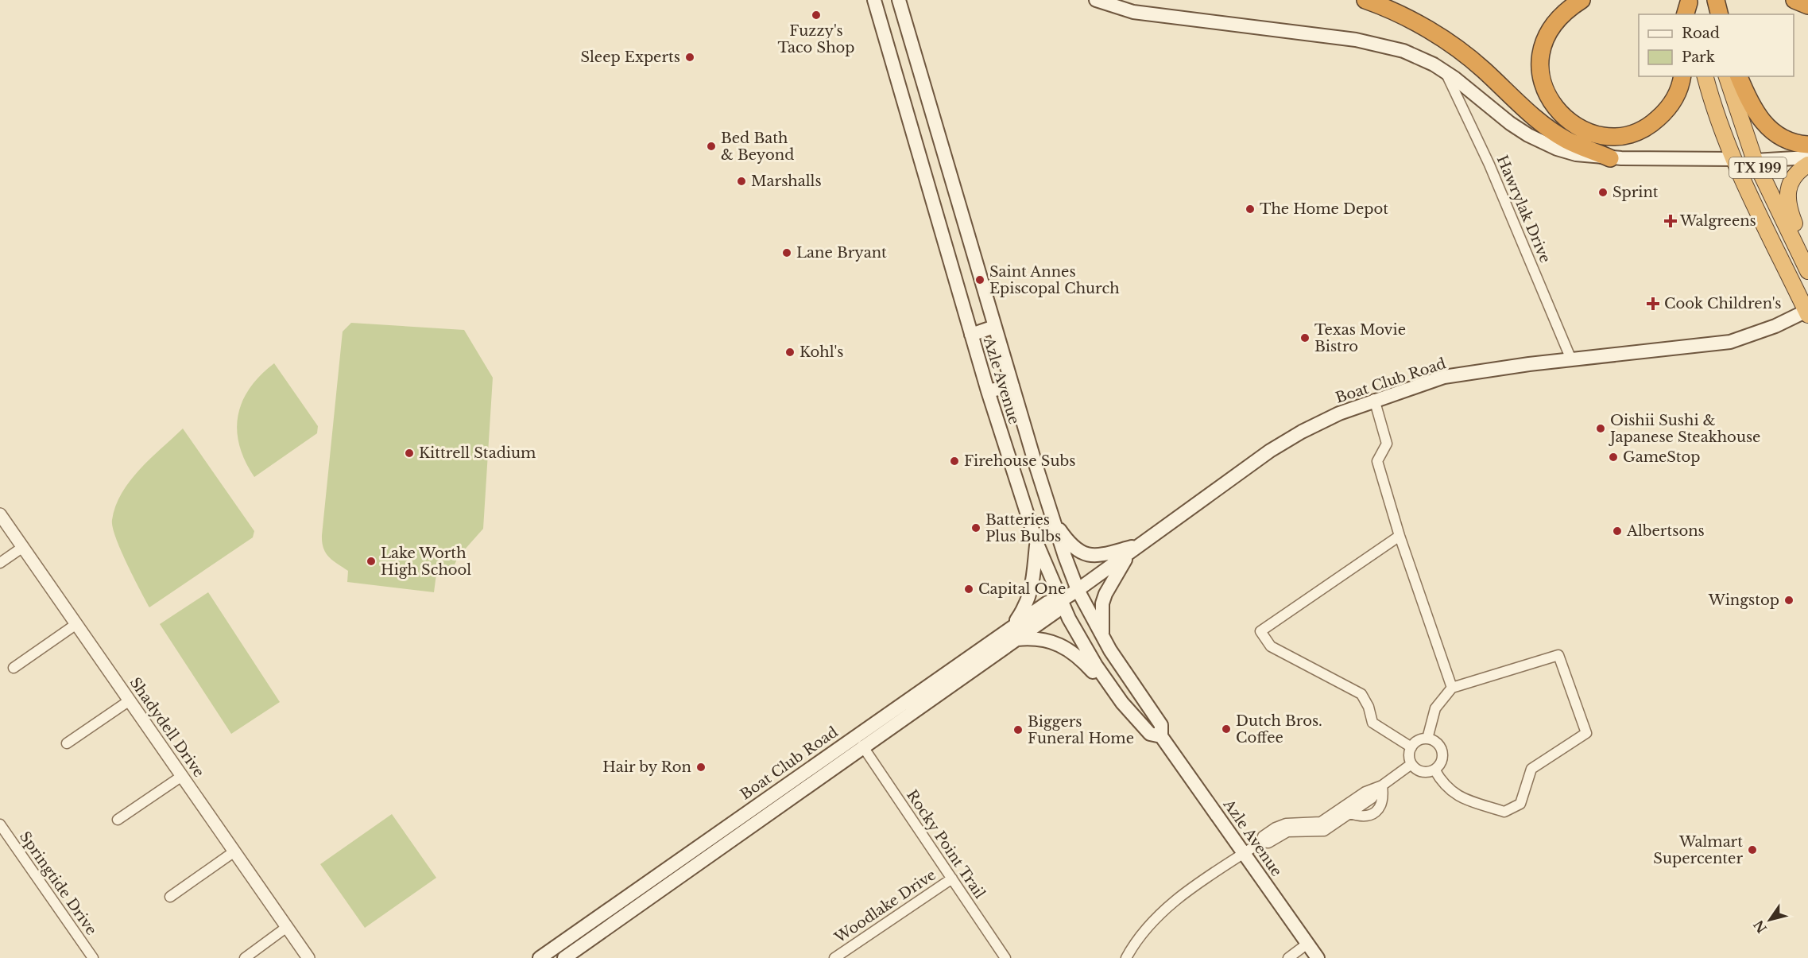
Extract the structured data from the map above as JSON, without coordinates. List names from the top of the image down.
{
  "streets": {
    "highway": ["TX 199"],
    "main road": ["Azle Avenue", "Boat Club Road"],
    "street": [
      "Hawrylak Drive",
      "Shadydell Drive",
      "Rocky Point Trail",
      "Springtide Drive",
      "Woodlake Drive"
    ]
  },
  "crossings": [
    ["TX 199", "Boat Club Road"],
    ["Hawrylak Drive", "Boat Club Road"],
    ["Azle Avenue", "Boat Club Road"],
    ["Boat Club Road", "Rocky Point Trail"],
    ["Rocky Point Trail", "Woodlake Drive"]
  ],
  "places": {
    "other": [
      "Fuzzy's Taco Shop",
      "Sleep Experts",
      "Bed Bath & Beyond",
      "Marshalls",
      "Sprint",
      "The Home Depot",
      "Lane Bryant",
      "Saint Annes Episcopal Church",
      "Texas Movie Bistro",
      "Kohl's",
      "Oishii Sushi & Japanese Steakhouse",
      "Kittrell Stadium",
      "GameStop",
      "Firehouse Subs",
      "Batteries Plus Bulbs",
      "Albertsons",
      "Lake Worth High School",
      "Capital One",
      "Wingstop",
      "Dutch Bros. Coffee",
      "Biggers Funeral Home",
      "Hair by Ron",
      "Walmart Supercenter"
    ],
    "health": ["Walgreens", "Cook Children's"]
  },
  "legend": ["Road", "Park"],
  "north": "bottom left"
}
